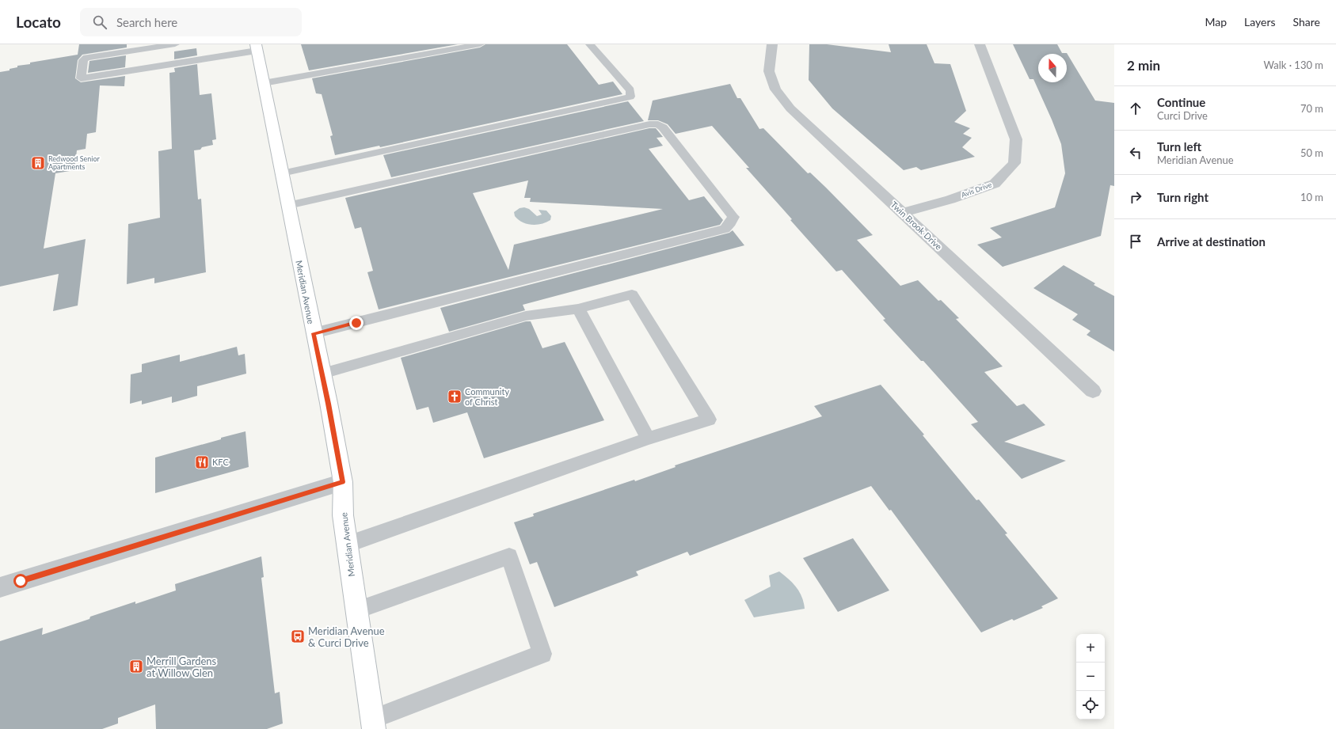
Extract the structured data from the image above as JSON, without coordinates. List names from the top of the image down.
{
  "streets": {
    "main road": ["Meridian Avenue"],
    "street": ["Avis Drive", "Twin Brook Drive"]
  },
  "crossings": [
    ["Avis Drive", "Twin Brook Drive"]
  ],
  "places": {
    "building": ["Redwood Senior Apartments", "Merrill Gardens at Willow Glen"],
    "church": ["Community of Christ"],
    "restaurant": ["KFC"],
    "bus stop": ["Meridian Avenue & Curci Drive"]
  },
  "north": "top",
  "page": {
    "header": "Locato",
    "search": "Search here",
    "nav": ["Map", "Layers", "Share"],
    "heading": ["2 min", "Walk · 130 m"],
    "list": [
      ["Continue", "Curci Drive", "70 m"],
      ["Turn left", "Meridian Avenue", "50 m"],
      ["Turn right", "10 m"],
      "Arrive at destination"
    ],
    "map_buttons": ["+", "−"]
  }
}
